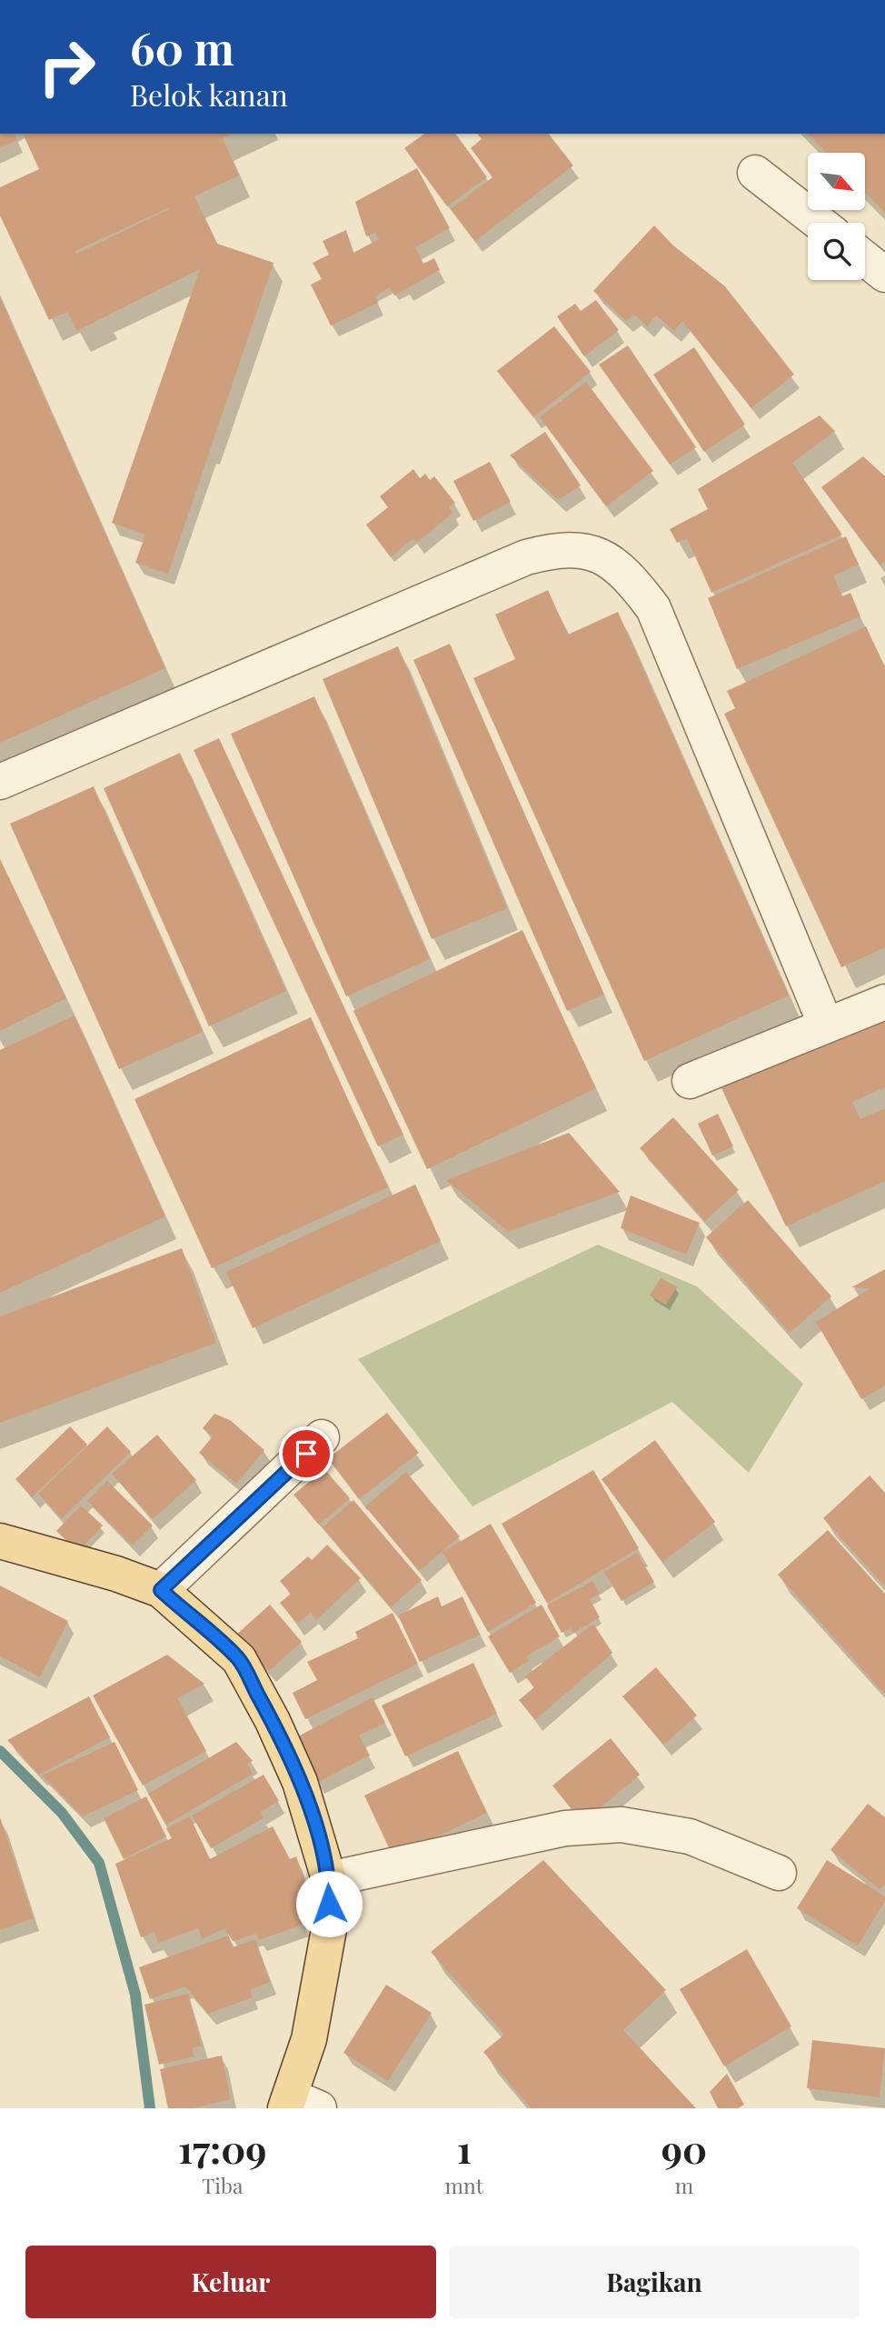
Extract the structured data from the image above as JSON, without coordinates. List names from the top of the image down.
{
  "north": "bottom right",
  "page": {
    "turn": ["60 m", "Belok kanan"],
    "eta": [
      "17:09",
      "Tiba",
      "1",
      "mnt",
      "90",
      "m"
    ],
    "buttons": ["Keluar", "Bagikan"]
  }
}
